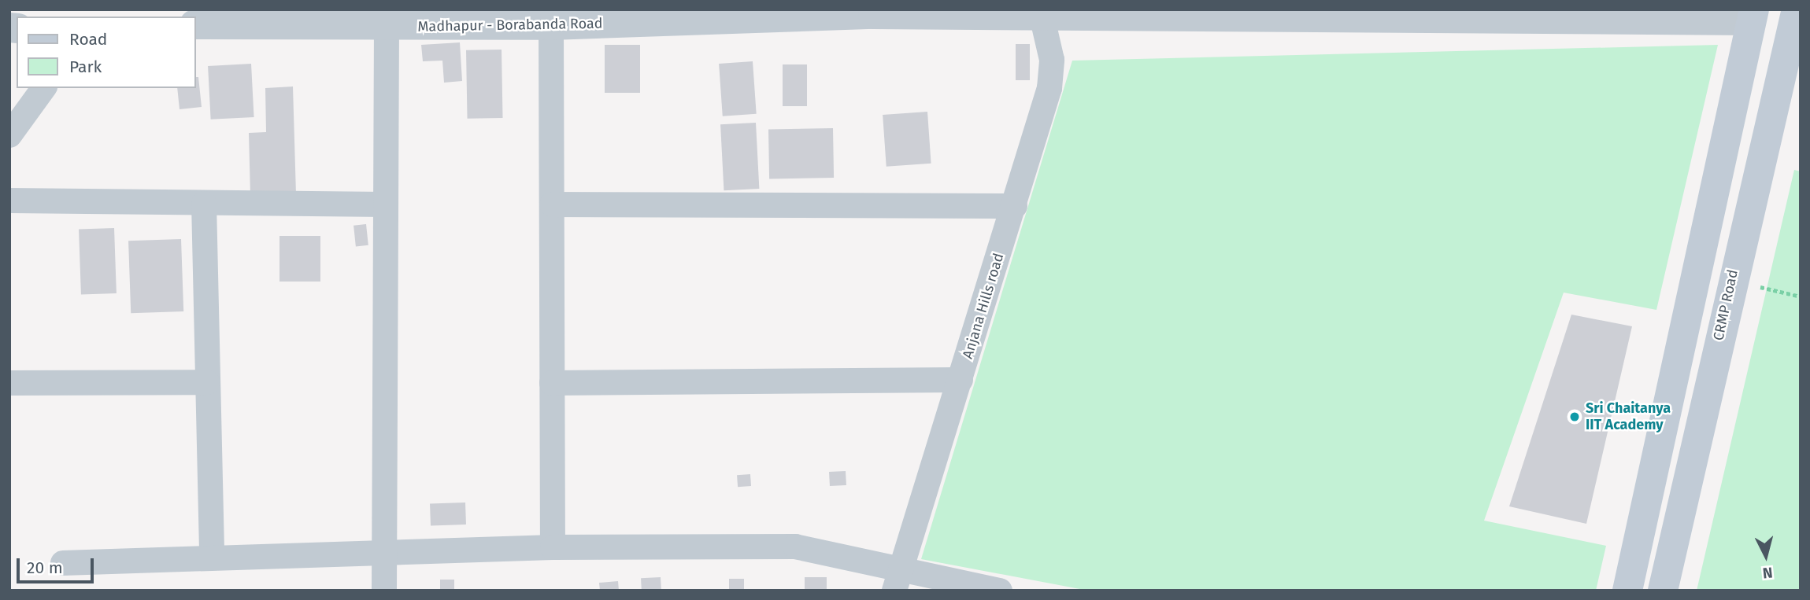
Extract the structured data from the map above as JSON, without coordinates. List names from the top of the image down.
{
  "streets": {
    "main road": ["CRMP Road"],
    "street": ["Madhapur - Borabanda Road", "Anjana Hills road"]
  },
  "crossings": [
    ["Madhapur - Borabanda Road", "Anjana Hills road"]
  ],
  "places": ["Sri Chaitanya IIT Academy"],
  "legend": ["Road", "Park"],
  "scale_bar": "20 m",
  "north": "bottom"
}
